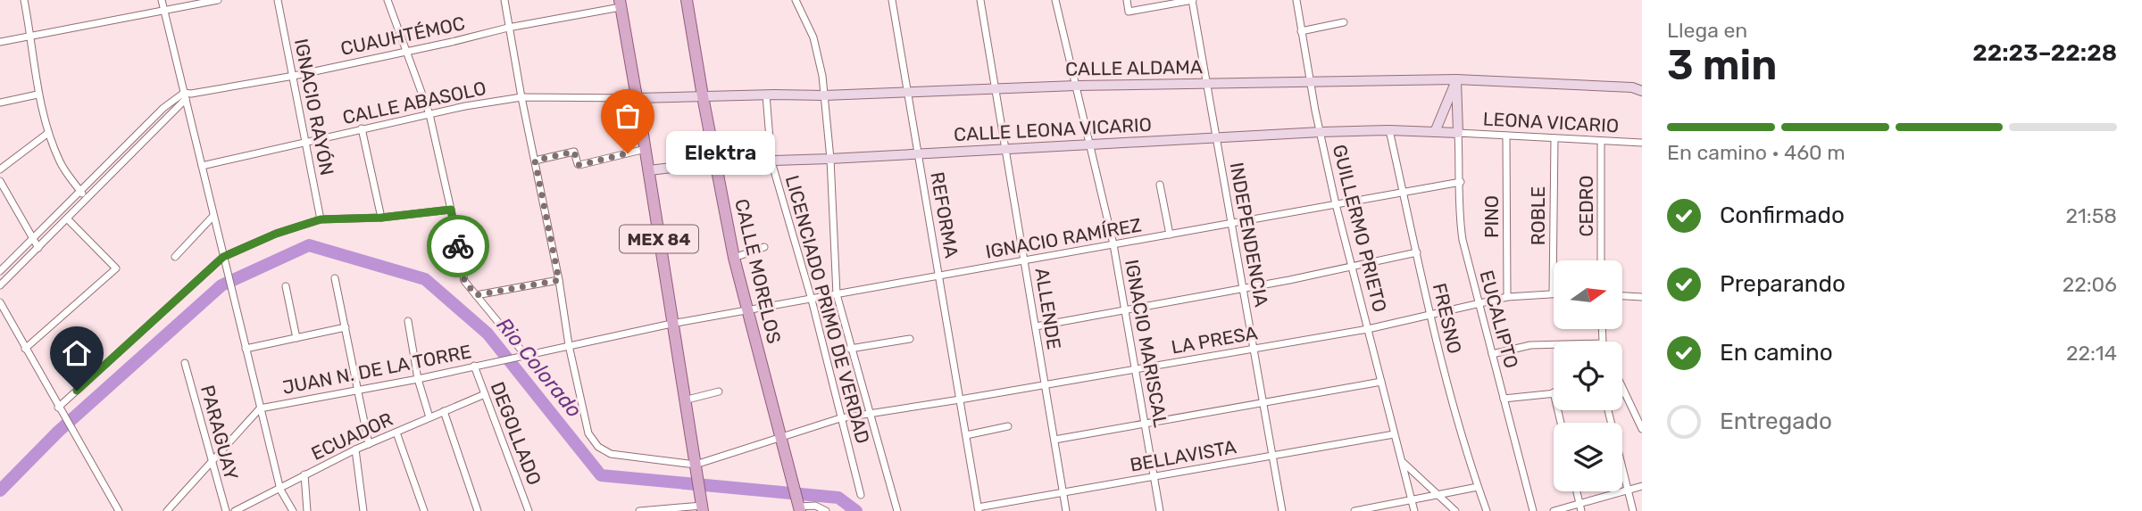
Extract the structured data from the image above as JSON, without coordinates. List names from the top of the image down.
{
  "streets": {
    "main road": [
      "CALLE ALDAMA",
      "CALLE LEONA VICARIO",
      "MEX 84",
      "CALLE MORELOS"
    ],
    "street": [
      "CUAUHTÉMOC",
      "CALLE ABASOLO",
      "IGNACIO RAYÓN",
      "LEONA VICARIO",
      "CEDRO",
      "REFORMA",
      "ROBLE",
      "PINO",
      "GUILLERMO PRIETO",
      "INDEPENDENCIA",
      "IGNACIO RAMÍREZ",
      "ALLENDE",
      "LICENCIADO PRIMO DE VERDAD",
      "FRESNO",
      "EUCALIPTO",
      "LA PRESA",
      "IGNACIO MARISCAL",
      "JUAN N. DE LA TORRE",
      "PARAGUAY",
      "DEGOLLADO",
      "ECUADOR",
      "BELLAVISTA"
    ]
  },
  "crossings": [
    ["CUAUHTÉMOC", "IGNACIO RAYÓN"],
    ["CUAUHTÉMOC", "MEX 84"],
    ["CALLE ALDAMA", "CALLE ABASOLO"],
    ["CALLE ALDAMA", "REFORMA"],
    ["CALLE ALDAMA", "GUILLERMO PRIETO"],
    ["CALLE ALDAMA", "INDEPENDENCIA"],
    ["CALLE ALDAMA", "MEX 84"],
    ["CALLE ALDAMA", "CALLE MORELOS"],
    ["CALLE ALDAMA", "ALLENDE"],
    ["CALLE ALDAMA", "LICENCIADO PRIMO DE VERDAD"],
    ["CALLE ALDAMA", "IGNACIO MARISCAL"],
    ["CALLE ABASOLO", "IGNACIO RAYÓN"],
    ["CALLE ABASOLO", "MEX 84"],
    ["LEONA VICARIO", "CALLE LEONA VICARIO"],
    ["LEONA VICARIO", "CEDRO"],
    ["LEONA VICARIO", "ROBLE"],
    ["LEONA VICARIO", "PINO"],
    ["LEONA VICARIO", "EUCALIPTO"],
    ["CALLE LEONA VICARIO", "REFORMA"],
    ["CALLE LEONA VICARIO", "GUILLERMO PRIETO"],
    ["CALLE LEONA VICARIO", "INDEPENDENCIA"],
    ["CALLE LEONA VICARIO", "MEX 84"],
    ["CALLE LEONA VICARIO", "CALLE MORELOS"],
    ["CALLE LEONA VICARIO", "ALLENDE"],
    ["CALLE LEONA VICARIO", "LICENCIADO PRIMO DE VERDAD"],
    ["CALLE LEONA VICARIO", "FRESNO"],
    ["CALLE LEONA VICARIO", "EUCALIPTO"],
    ["CALLE LEONA VICARIO", "IGNACIO MARISCAL"],
    ["REFORMA", "IGNACIO RAMÍREZ"],
    ["REFORMA", "LA PRESA"],
    ["REFORMA", "BELLAVISTA"],
    ["ROBLE", "LA PRESA"],
    ["PINO", "LA PRESA"],
    ["GUILLERMO PRIETO", "IGNACIO RAMÍREZ"],
    ["GUILLERMO PRIETO", "LA PRESA"],
    ["GUILLERMO PRIETO", "BELLAVISTA"],
    ["INDEPENDENCIA", "IGNACIO RAMÍREZ"],
    ["INDEPENDENCIA", "LA PRESA"],
    ["INDEPENDENCIA", "BELLAVISTA"],
    ["IGNACIO RAMÍREZ", "MEX 84"],
    ["IGNACIO RAMÍREZ", "CALLE MORELOS"],
    ["IGNACIO RAMÍREZ", "ALLENDE"],
    ["IGNACIO RAMÍREZ", "LICENCIADO PRIMO DE VERDAD"],
    ["IGNACIO RAMÍREZ", "FRESNO"],
    ["IGNACIO RAMÍREZ", "EUCALIPTO"],
    ["IGNACIO RAMÍREZ", "IGNACIO MARISCAL"],
    ["IGNACIO RAMÍREZ", "JUAN N. DE LA TORRE"],
    ["MEX 84", "LA PRESA"],
    ["MEX 84", "JUAN N. DE LA TORRE"],
    ["CALLE MORELOS", "LA PRESA"],
    ["ALLENDE", "LA PRESA"],
    ["ALLENDE", "BELLAVISTA"],
    ["LICENCIADO PRIMO DE VERDAD", "LA PRESA"],
    ["FRESNO", "LA PRESA"],
    ["EUCALIPTO", "LA PRESA"],
    ["LA PRESA", "IGNACIO MARISCAL"],
    ["IGNACIO MARISCAL", "BELLAVISTA"],
    ["JUAN N. DE LA TORRE", "PARAGUAY"],
    ["JUAN N. DE LA TORRE", "DEGOLLADO"],
    ["DEGOLLADO", "ECUADOR"]
  ],
  "water": ["Rio Colorado"],
  "places": ["Elektra"],
  "north": "right",
  "page": {
    "heading": ["3 min", "Llega en", "22:23–22:28"],
    "bar": "En camino · 460 m",
    "bubble": "Elektra",
    "list": [
      ["Confirmado", "21:58"],
      ["Preparando", "22:06"],
      ["En camino", "22:14"],
      "Entregado"
    ]
  }
}
